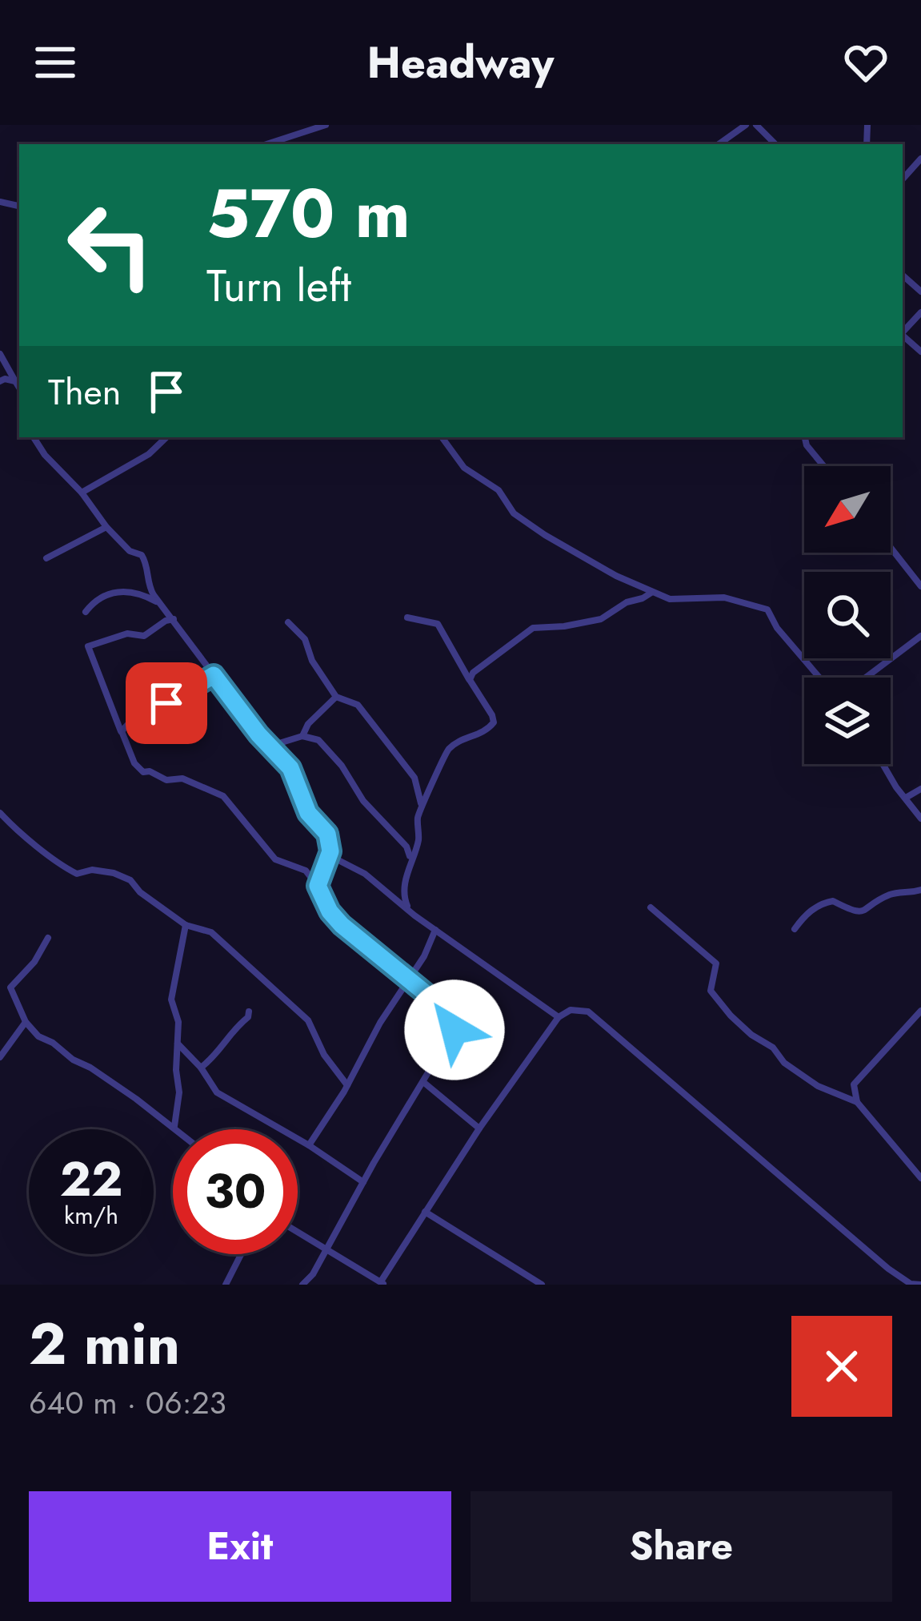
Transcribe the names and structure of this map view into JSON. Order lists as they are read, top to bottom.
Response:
{
  "north": "bottom left",
  "page": {
    "header": "Headway",
    "turn": ["570 m", "Turn left"],
    "then": "Then",
    "speed": "22 km/h",
    "limit": "30",
    "heading": ["2 min", "640 m · 06:23"],
    "buttons": ["Exit", "Share"]
  }
}
